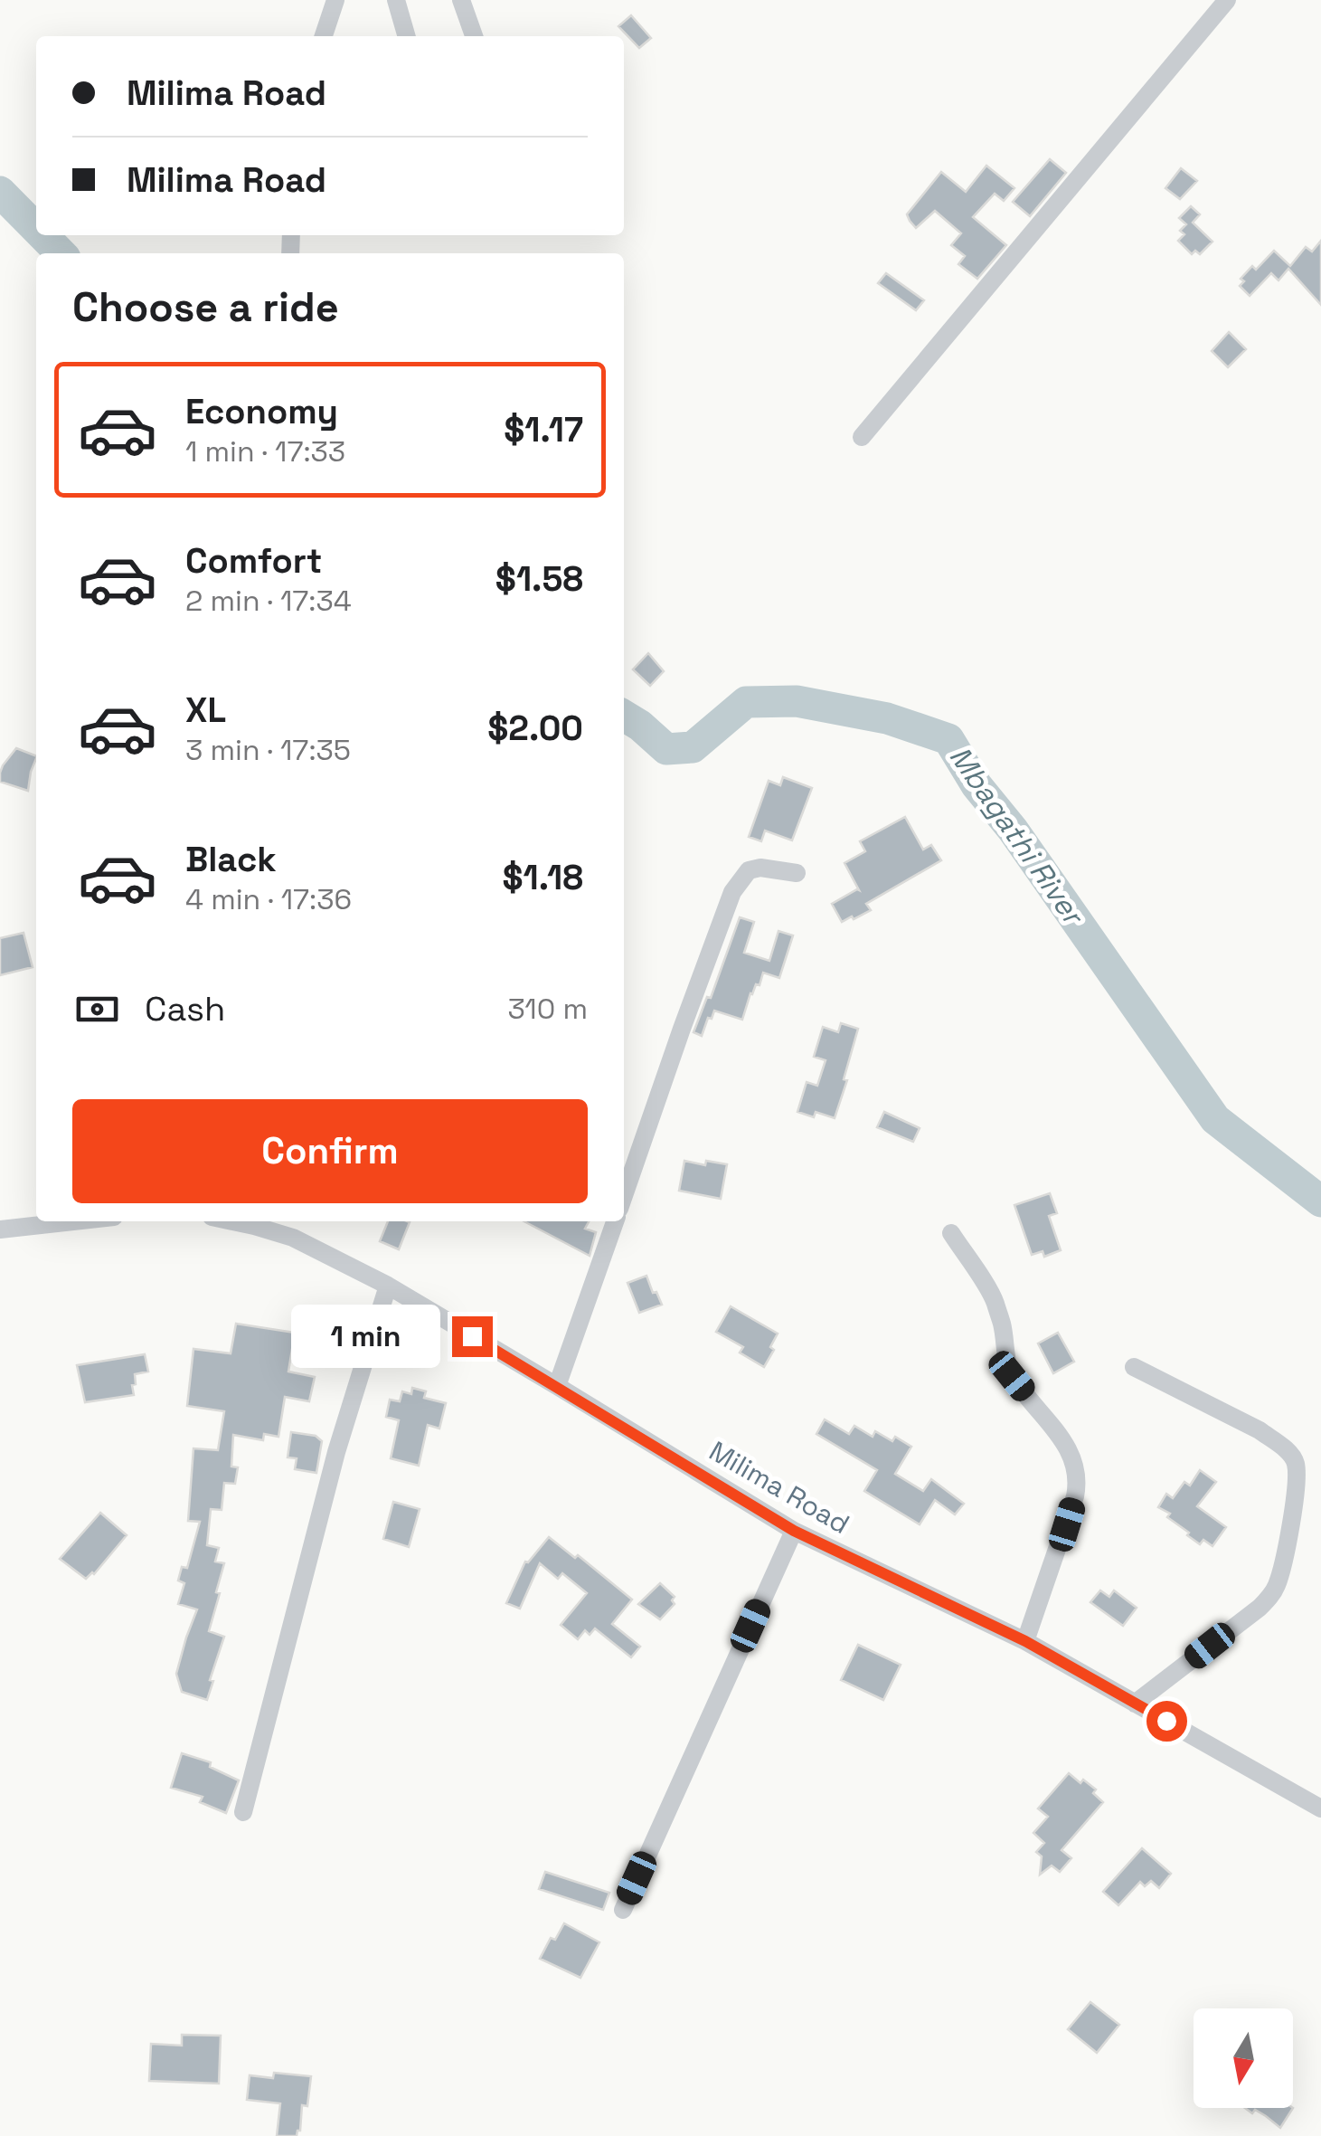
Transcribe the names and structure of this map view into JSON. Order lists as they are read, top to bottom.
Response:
{
  "streets": {
    "street": ["Milima Road"]
  },
  "water": ["Mbagathi River"],
  "north": "bottom",
  "page": {
    "banner": ["Milima Road", "Milima Road"],
    "heading": "Choose a ride",
    "list": [
      {
        "name": "Economy",
        "note": "1 min · 17:33",
        "value": "$1.17"
      },
      {
        "name": "Comfort",
        "note": "2 min · 17:34",
        "value": "$1.58"
      },
      {
        "name": "XL",
        "note": "3 min · 17:35",
        "value": "$2.00"
      },
      {
        "name": "Black",
        "note": "4 min · 17:36",
        "value": "$1.18"
      }
    ],
    "pay": ["Cash", "310 m"],
    "buttons": "Confirm",
    "bubble": "1 min"
  }
}
